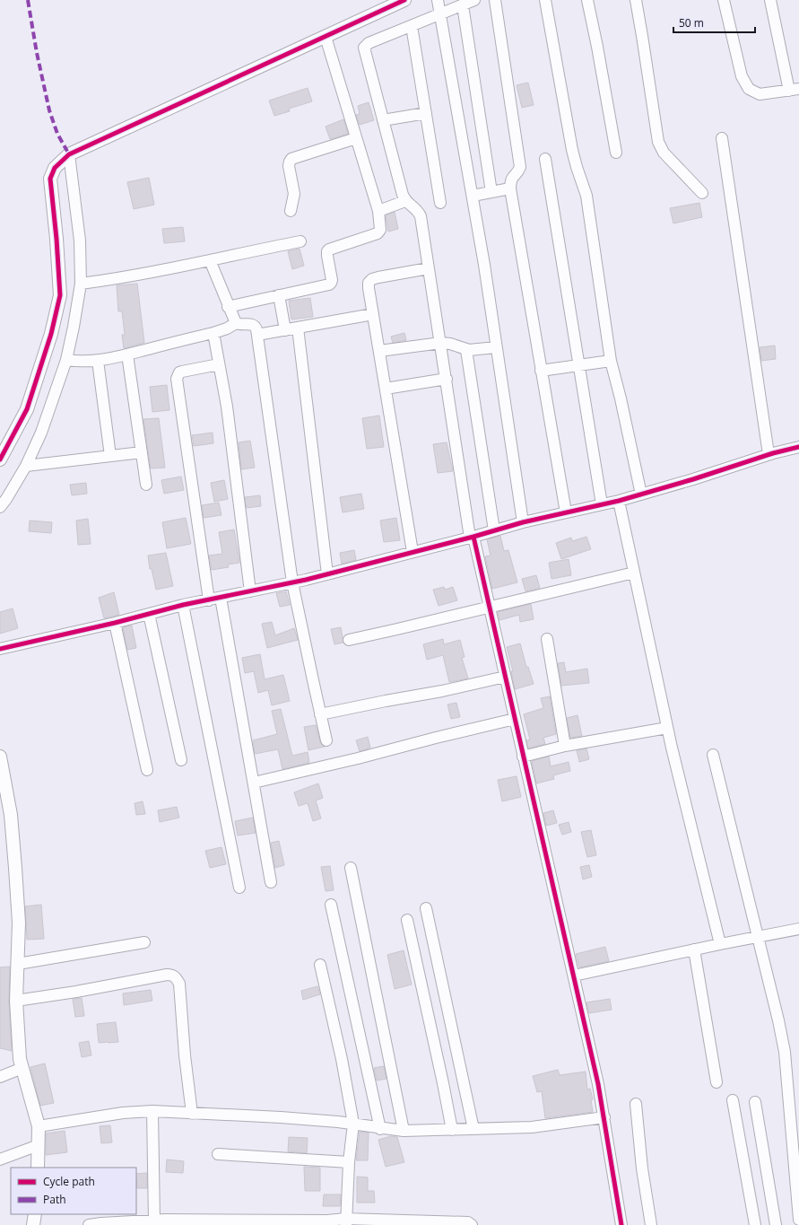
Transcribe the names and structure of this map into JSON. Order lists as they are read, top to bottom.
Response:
{
  "legend": ["Cycle path", "Path"],
  "scale_bar": "50 m"
}
